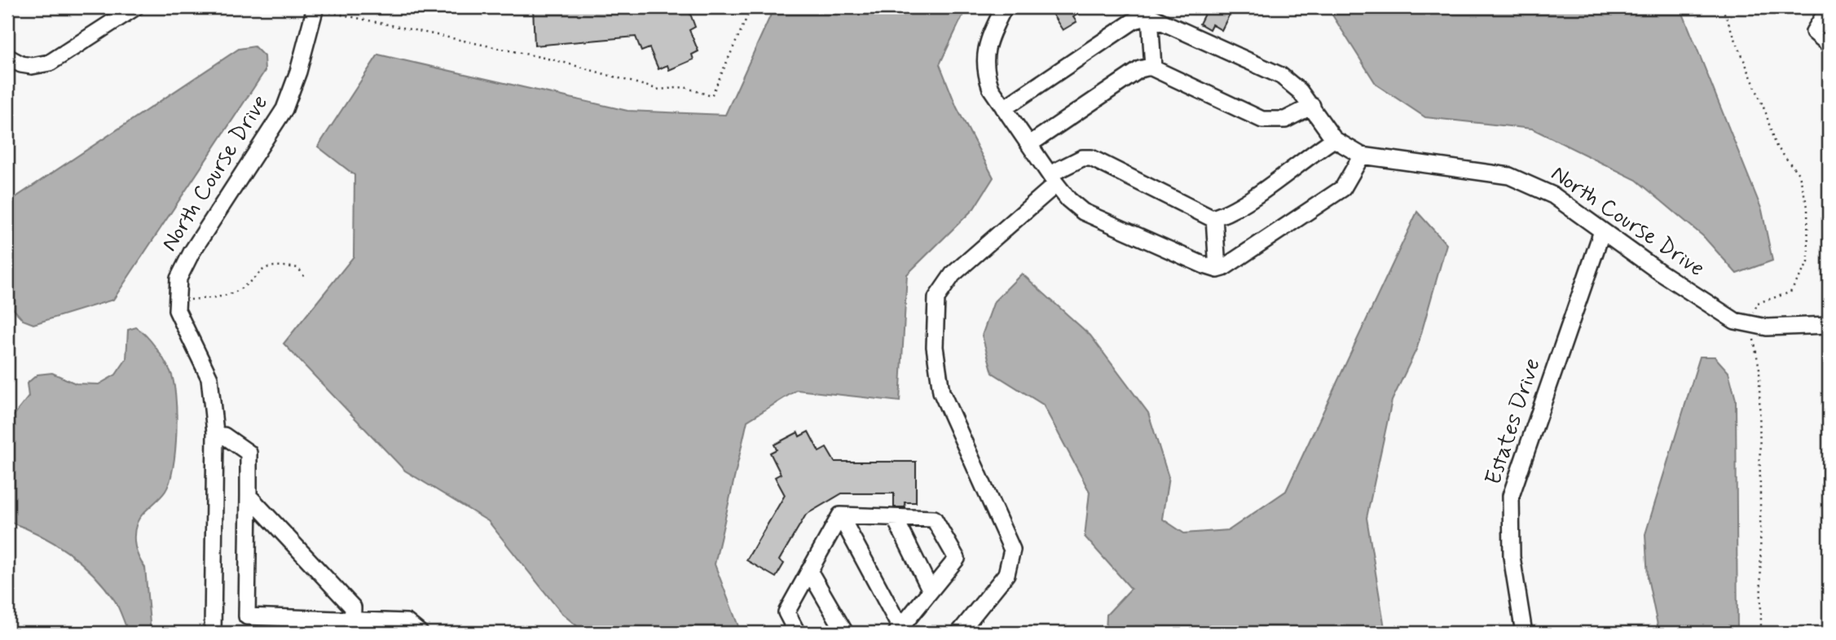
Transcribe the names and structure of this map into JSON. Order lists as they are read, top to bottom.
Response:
{
  "streets": {
    "street": ["North Course Drive", "Estates Drive"]
  },
  "crossings": [
    ["North Course Drive", "Estates Drive"]
  ]
}
